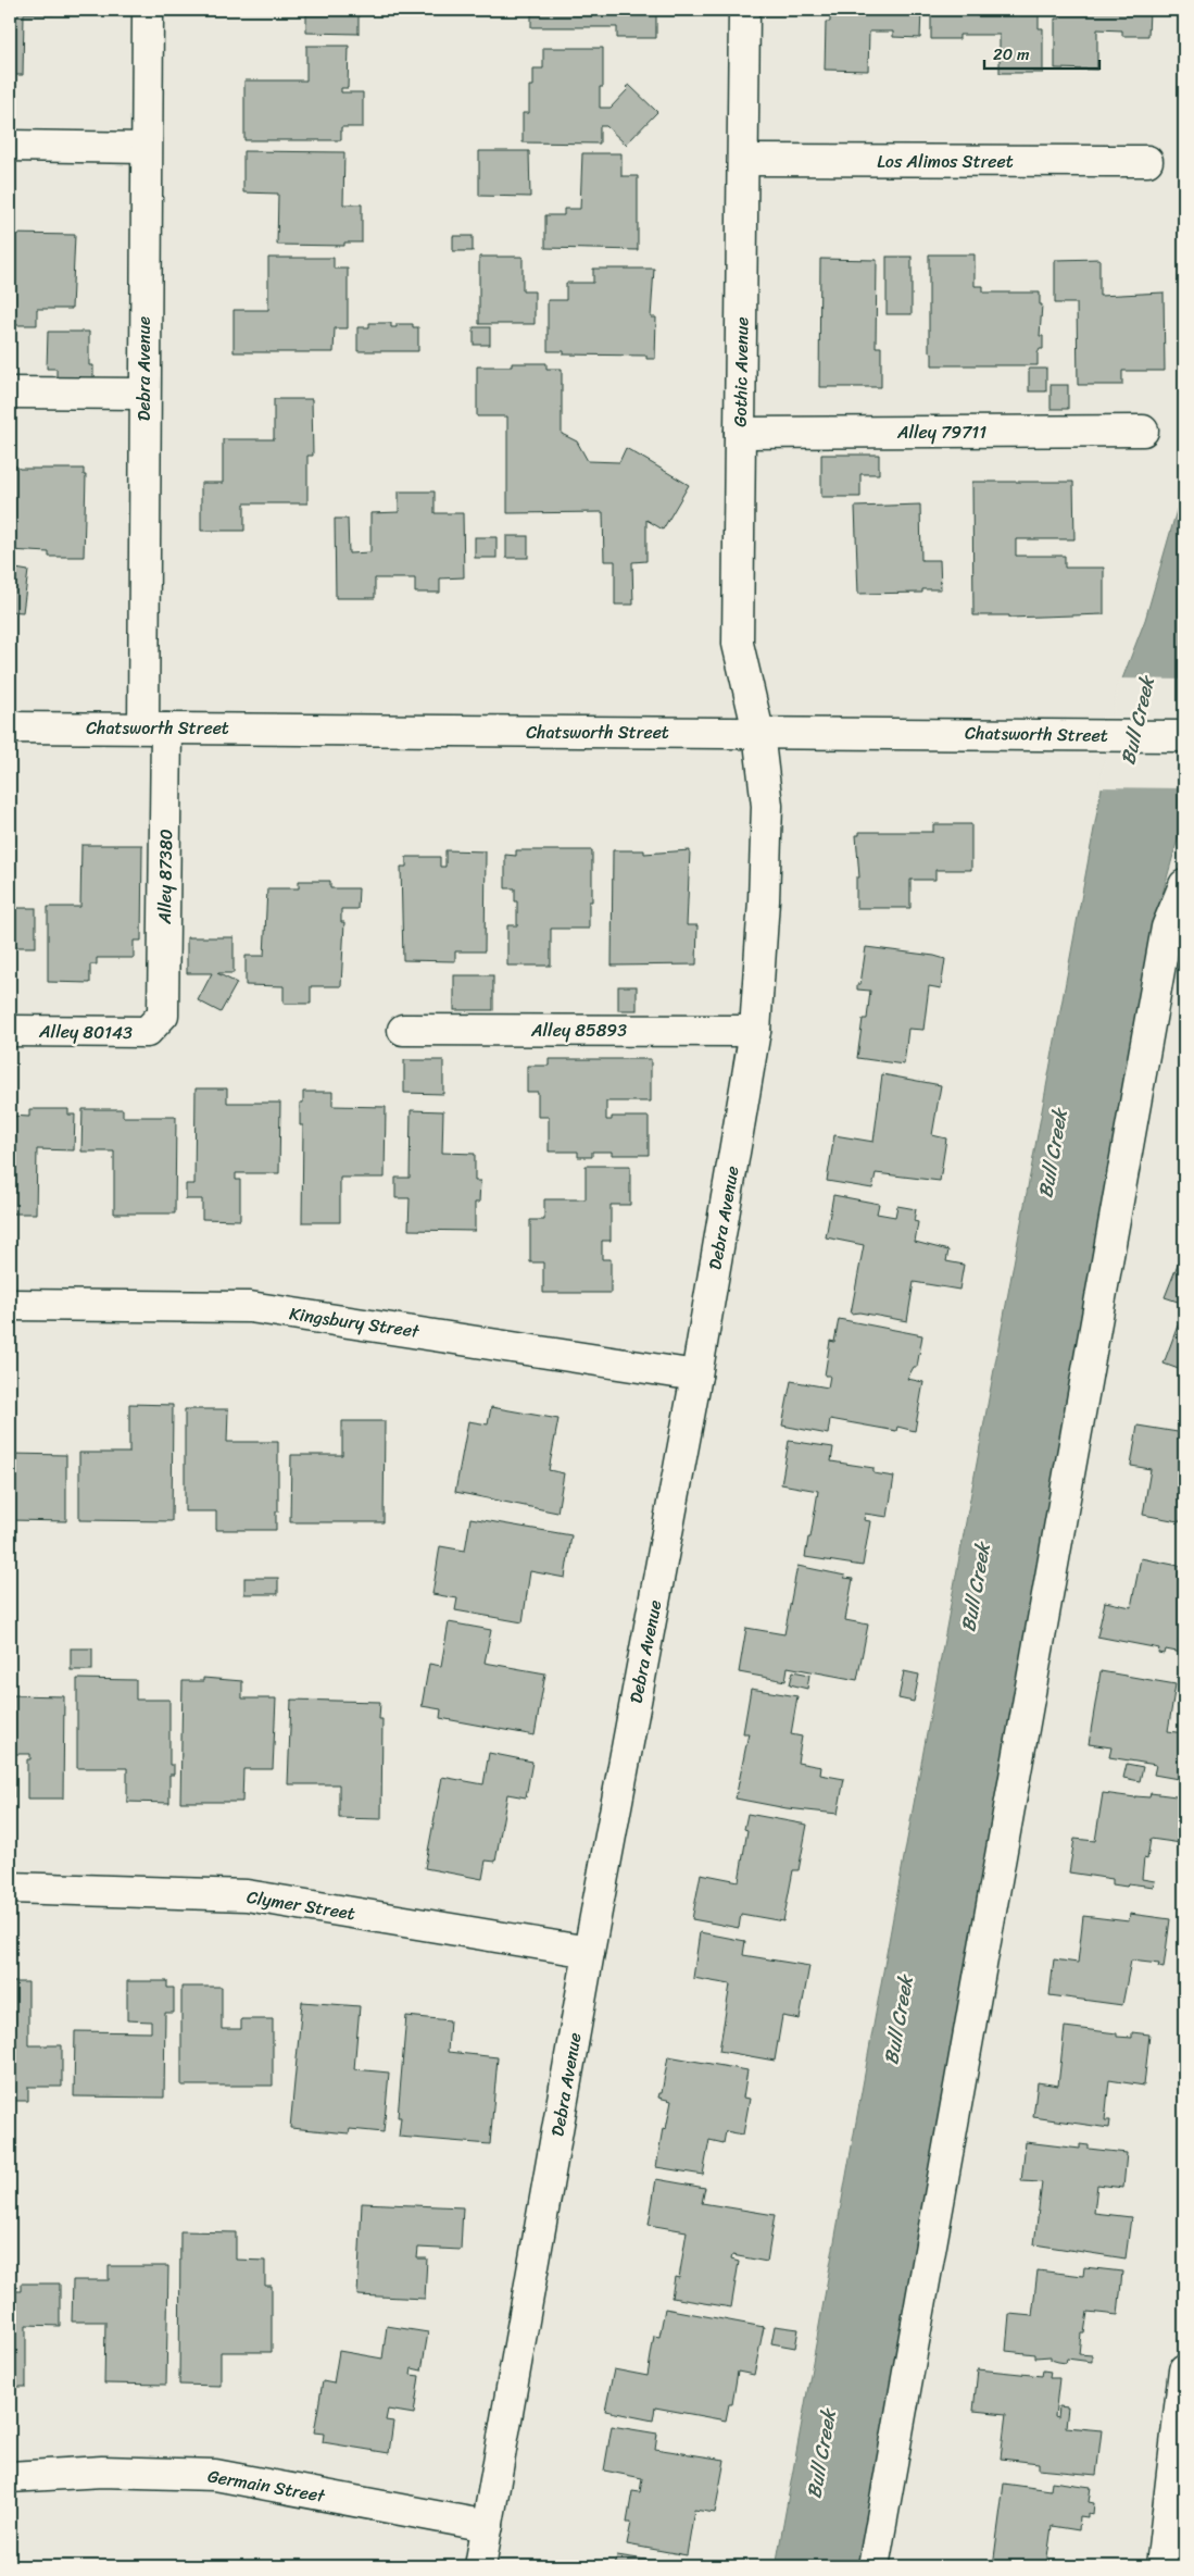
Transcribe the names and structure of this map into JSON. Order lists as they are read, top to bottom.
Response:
{
  "streets": {
    "street": [
      "Los Alimos Street",
      "Debra Avenue",
      "Gothic Avenue",
      "Alley 79711",
      "Chatsworth Street",
      "Alley 87380",
      "Alley 85893",
      "Alley 80143",
      "Kingsbury Street",
      "Clymer Street",
      "Germain Street"
    ]
  },
  "crossings": [
    ["Los Alimos Street", "Gothic Avenue"],
    ["Debra Avenue", "Gothic Avenue"],
    ["Debra Avenue", "Chatsworth Street"],
    ["Debra Avenue", "Alley 87380"],
    ["Debra Avenue", "Alley 85893"],
    ["Debra Avenue", "Kingsbury Street"],
    ["Debra Avenue", "Clymer Street"],
    ["Debra Avenue", "Germain Street"],
    ["Gothic Avenue", "Alley 79711"],
    ["Gothic Avenue", "Chatsworth Street"],
    ["Chatsworth Street", "Alley 87380"],
    ["Alley 87380", "Alley 80143"]
  ],
  "water": ["Bull Creek"],
  "scale_bar": "20 m"
}
